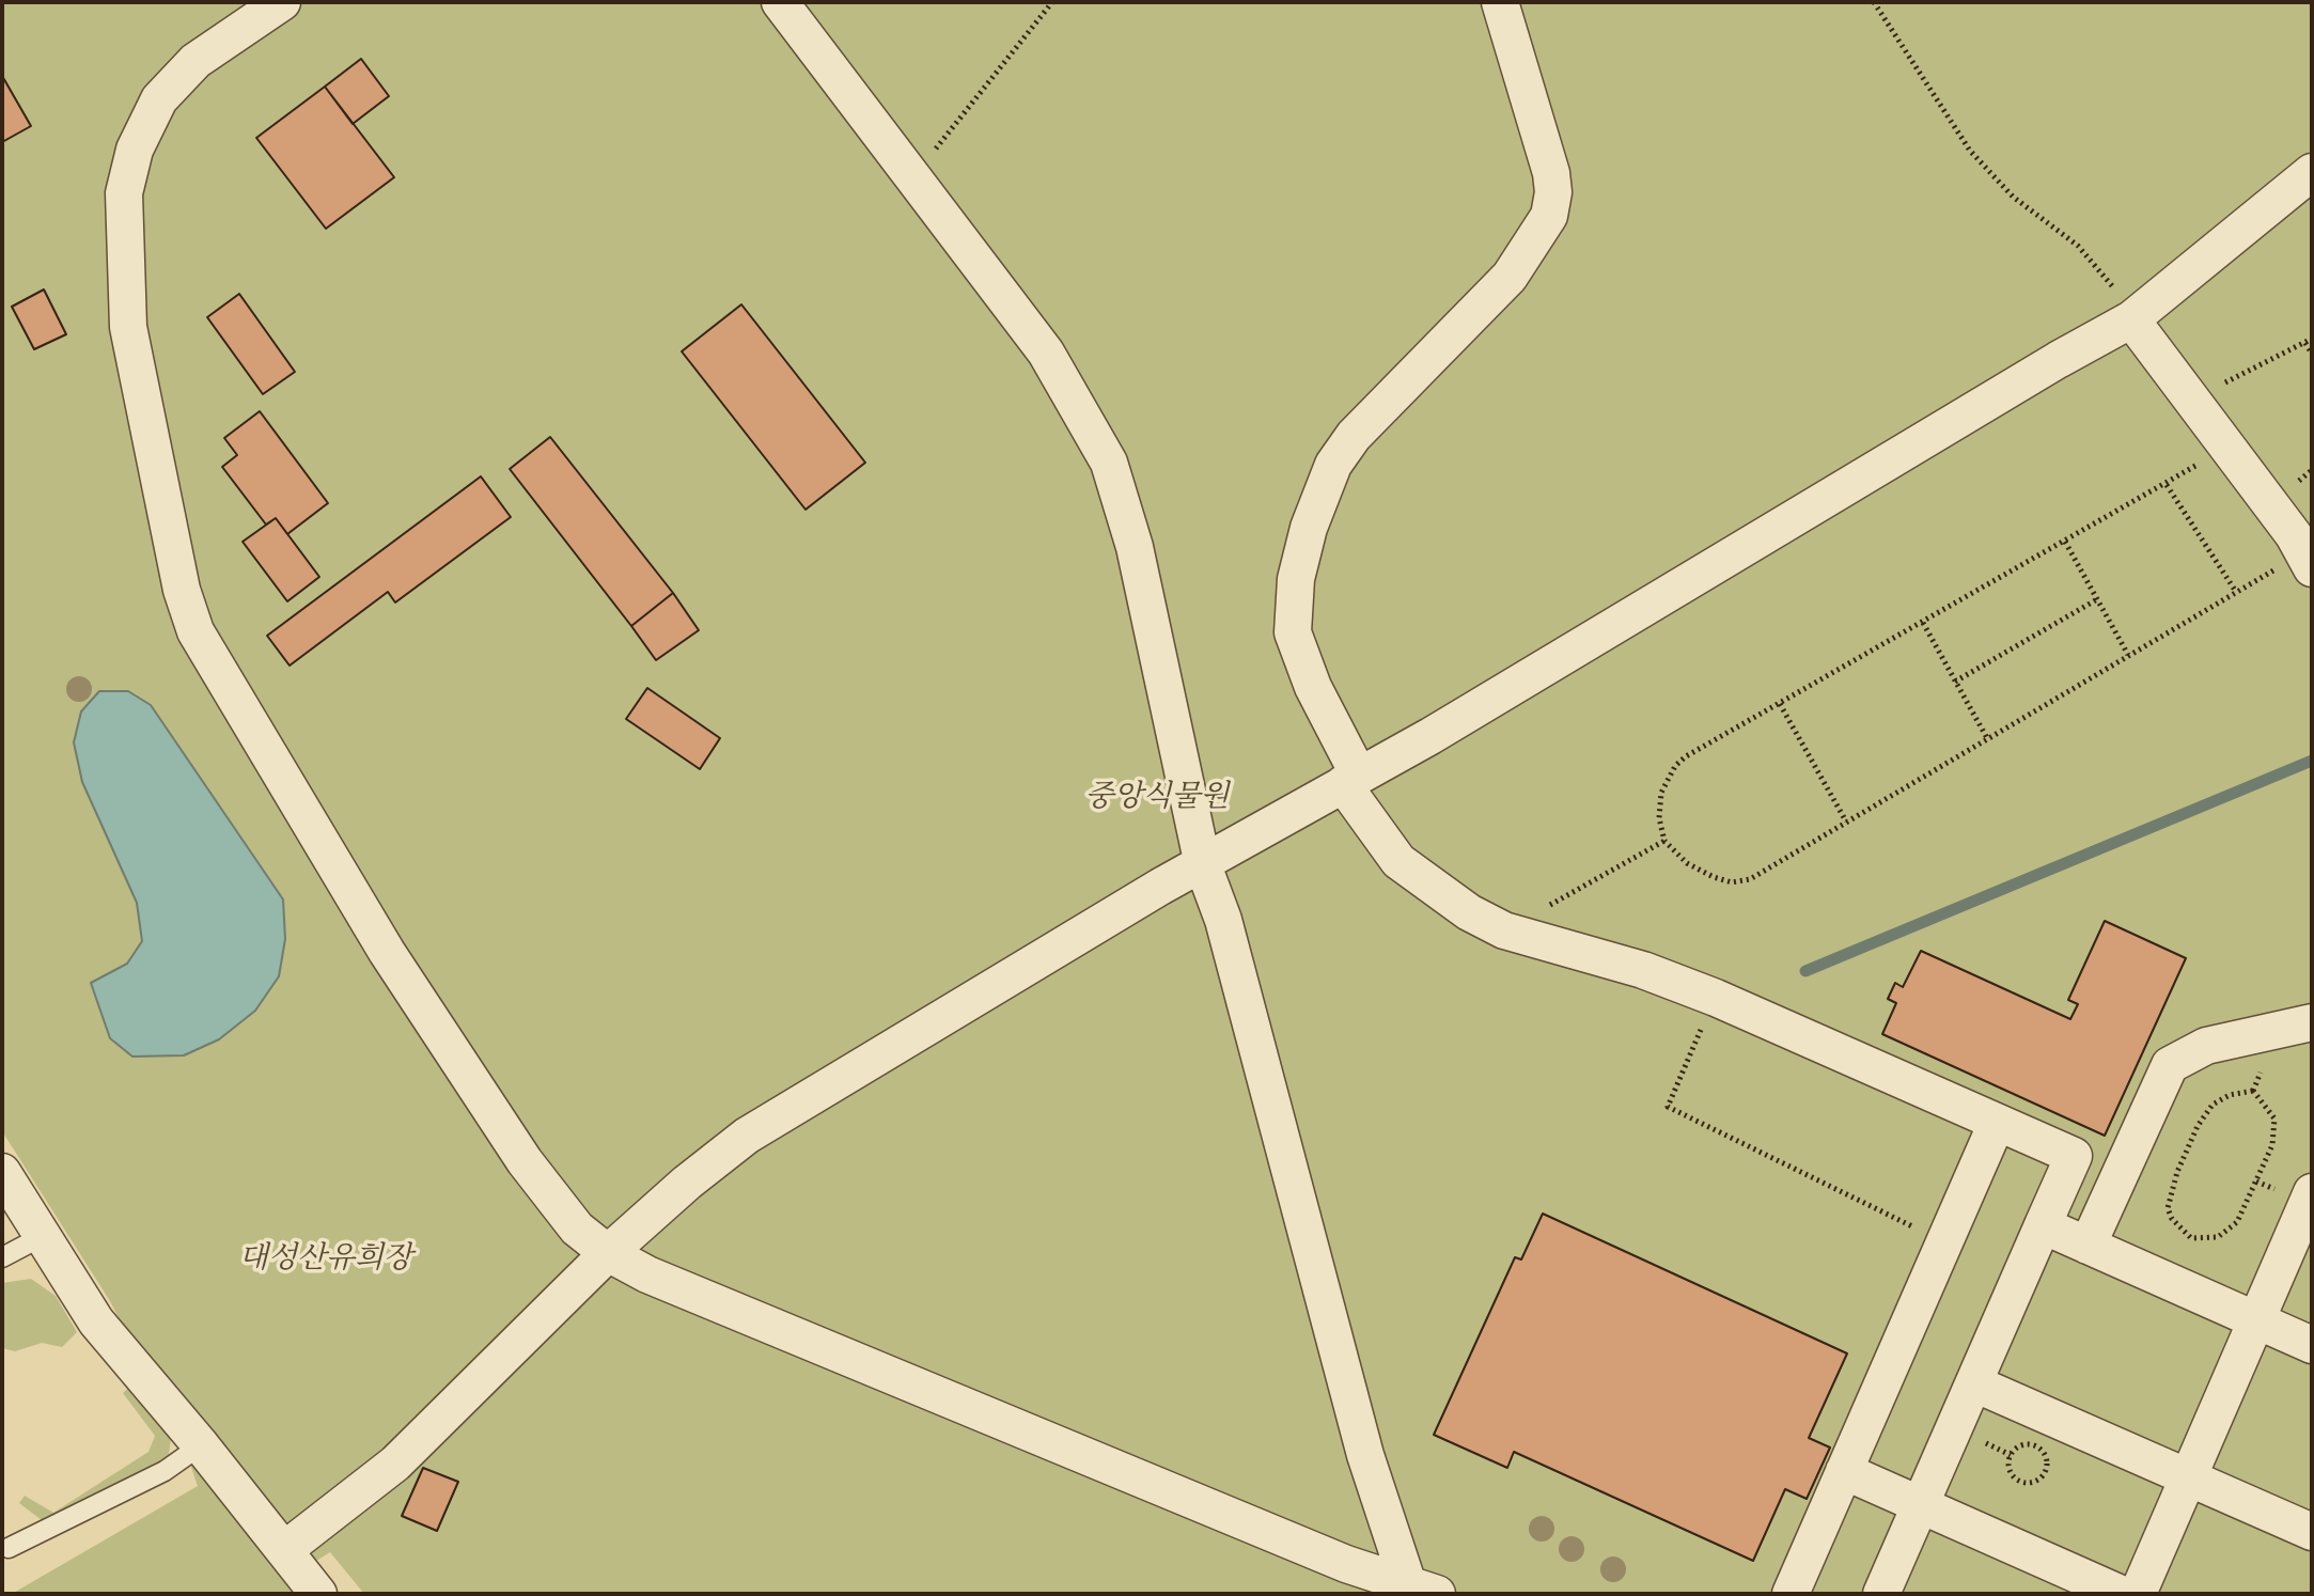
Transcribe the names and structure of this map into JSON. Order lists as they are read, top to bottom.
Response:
{
  "parks": ["중앙식물원", "대성산유희장"]
}
